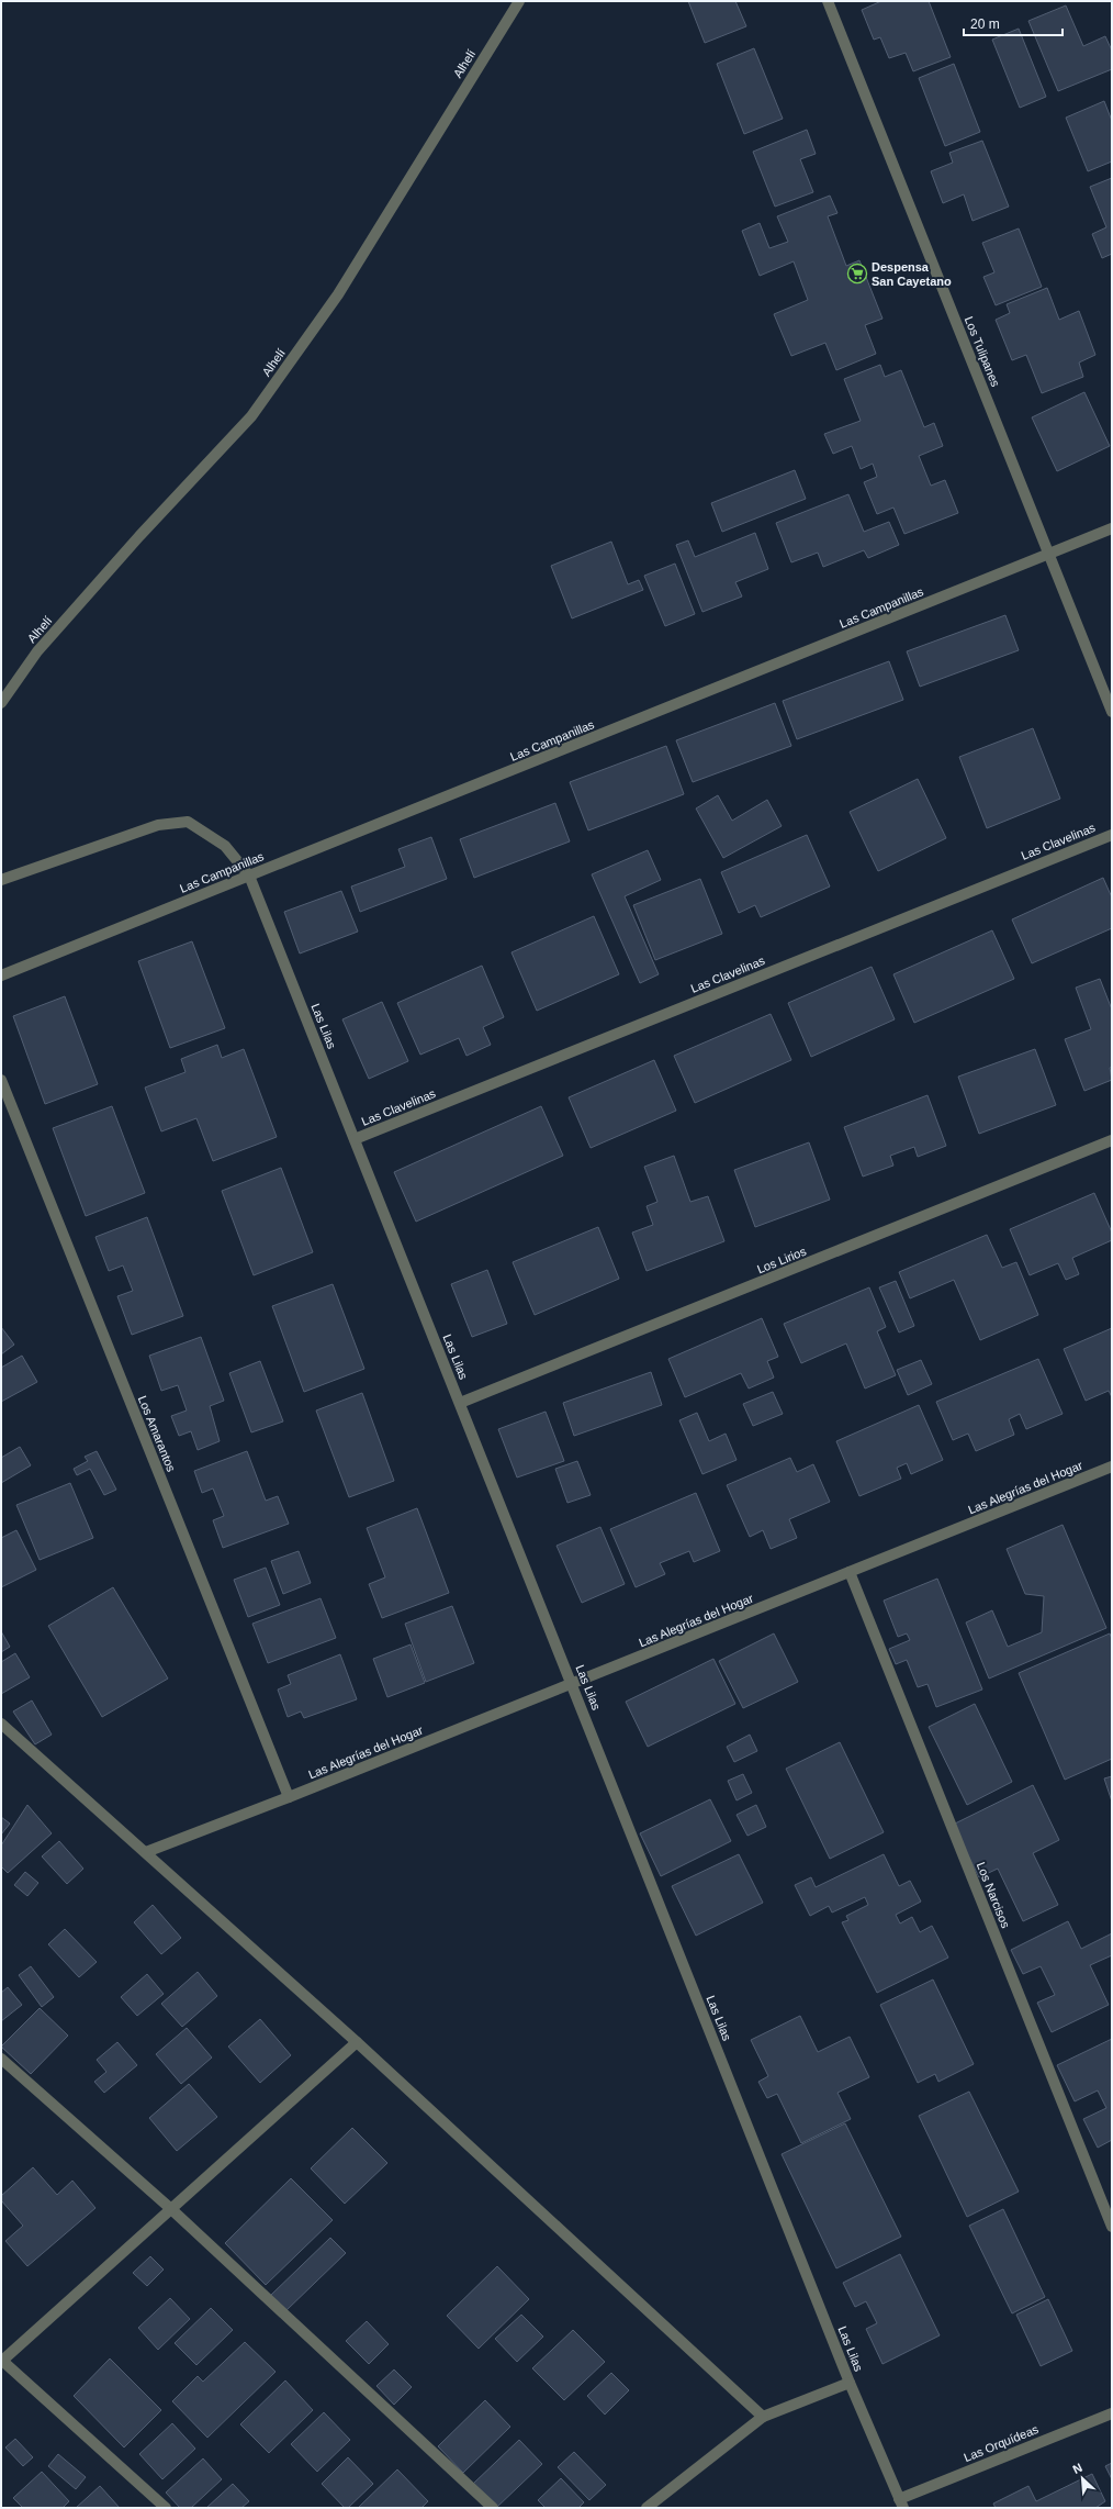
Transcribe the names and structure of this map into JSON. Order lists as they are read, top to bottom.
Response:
{
  "streets": {
    "street": [
      "Alhelí",
      "Los Tulipanes",
      "Las Campanillas",
      "Las Clavelinas",
      "Las Lilas",
      "Los Lirios",
      "Los Amarantos",
      "Las Alegrías del Hogar",
      "Los Narcisos",
      "Las Orquídeas"
    ]
  },
  "crossings": [
    ["Los Tulipanes", "Las Campanillas"],
    ["Las Campanillas", "Las Lilas"],
    ["Las Clavelinas", "Las Lilas"],
    ["Las Lilas", "Los Lirios"],
    ["Las Lilas", "Las Alegrías del Hogar"],
    ["Las Lilas", "Las Orquídeas"],
    ["Los Amarantos", "Las Alegrías del Hogar"],
    ["Las Alegrías del Hogar", "Los Narcisos"]
  ],
  "places": {
    "supermarket": ["Despensa San Cayetano"]
  },
  "scale_bar": "20 m",
  "north": "top left"
}
